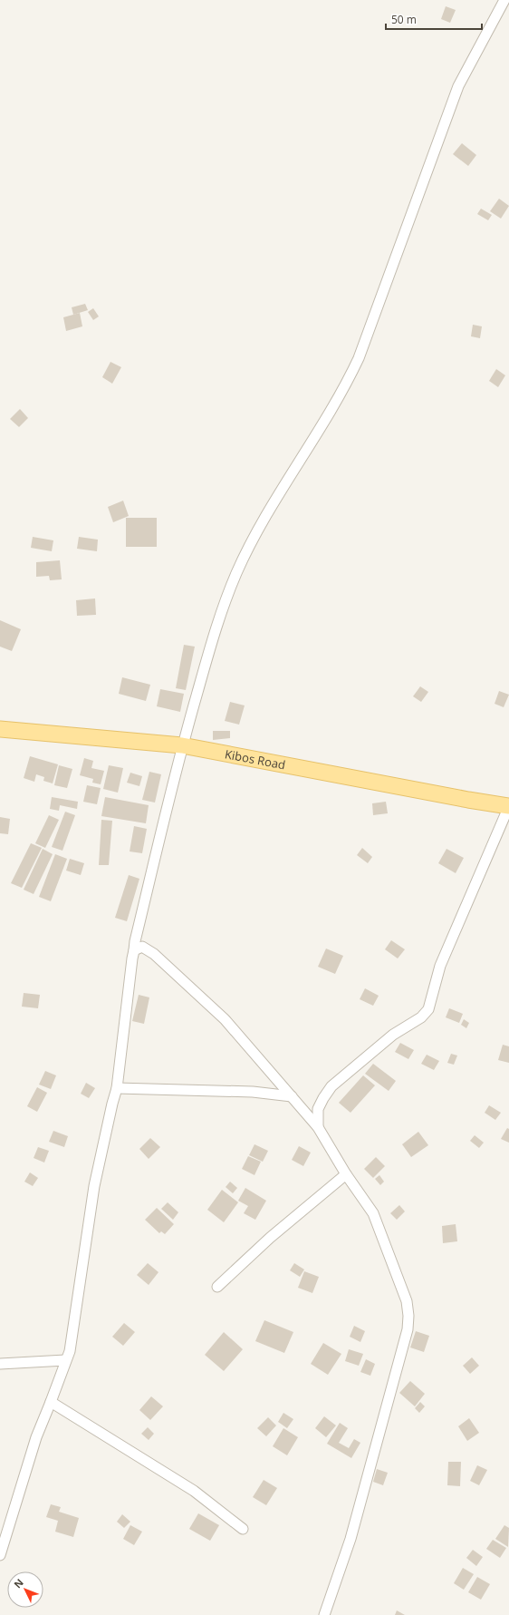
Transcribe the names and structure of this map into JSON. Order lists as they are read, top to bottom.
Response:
{
  "streets": {
    "main road": ["Kibos Road"]
  },
  "scale_bar": "50 m",
  "north": "top left"
}
